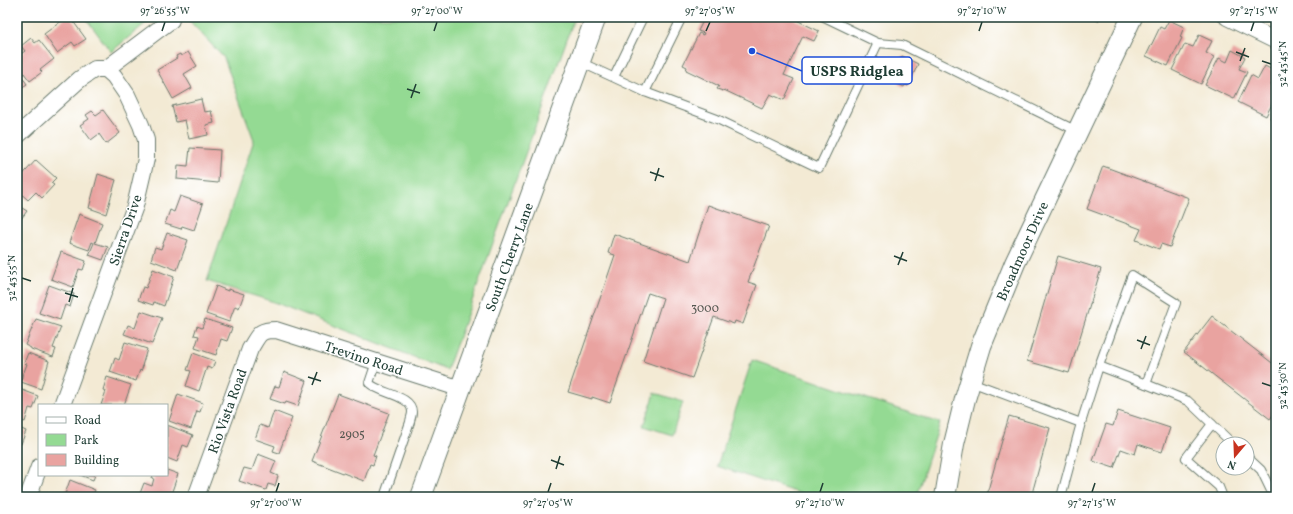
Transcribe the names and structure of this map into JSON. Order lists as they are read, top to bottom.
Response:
{
  "streets": {
    "street": [
      "Sierra Drive",
      "Broadmoor Drive",
      "South Cherry Lane",
      "Trevino Road",
      "Rio Vista Road"
    ]
  },
  "crossings": [
    ["South Cherry Lane", "Trevino Road"],
    ["Trevino Road", "Rio Vista Road"]
  ],
  "places": ["USPS Ridglea"],
  "house_numbers": ["3000", "2905"],
  "legend": ["Road", "Park", "Building"],
  "north": "bottom",
  "coordinates": [
    "97°26'55\"W",
    "97°27'00\"W",
    "97°27'05\"W",
    "97°27'10\"W",
    "97°27'15\"W",
    "32°43'45\"N",
    "32°43'55\"N",
    "32°43'50\"N"
  ]
}
